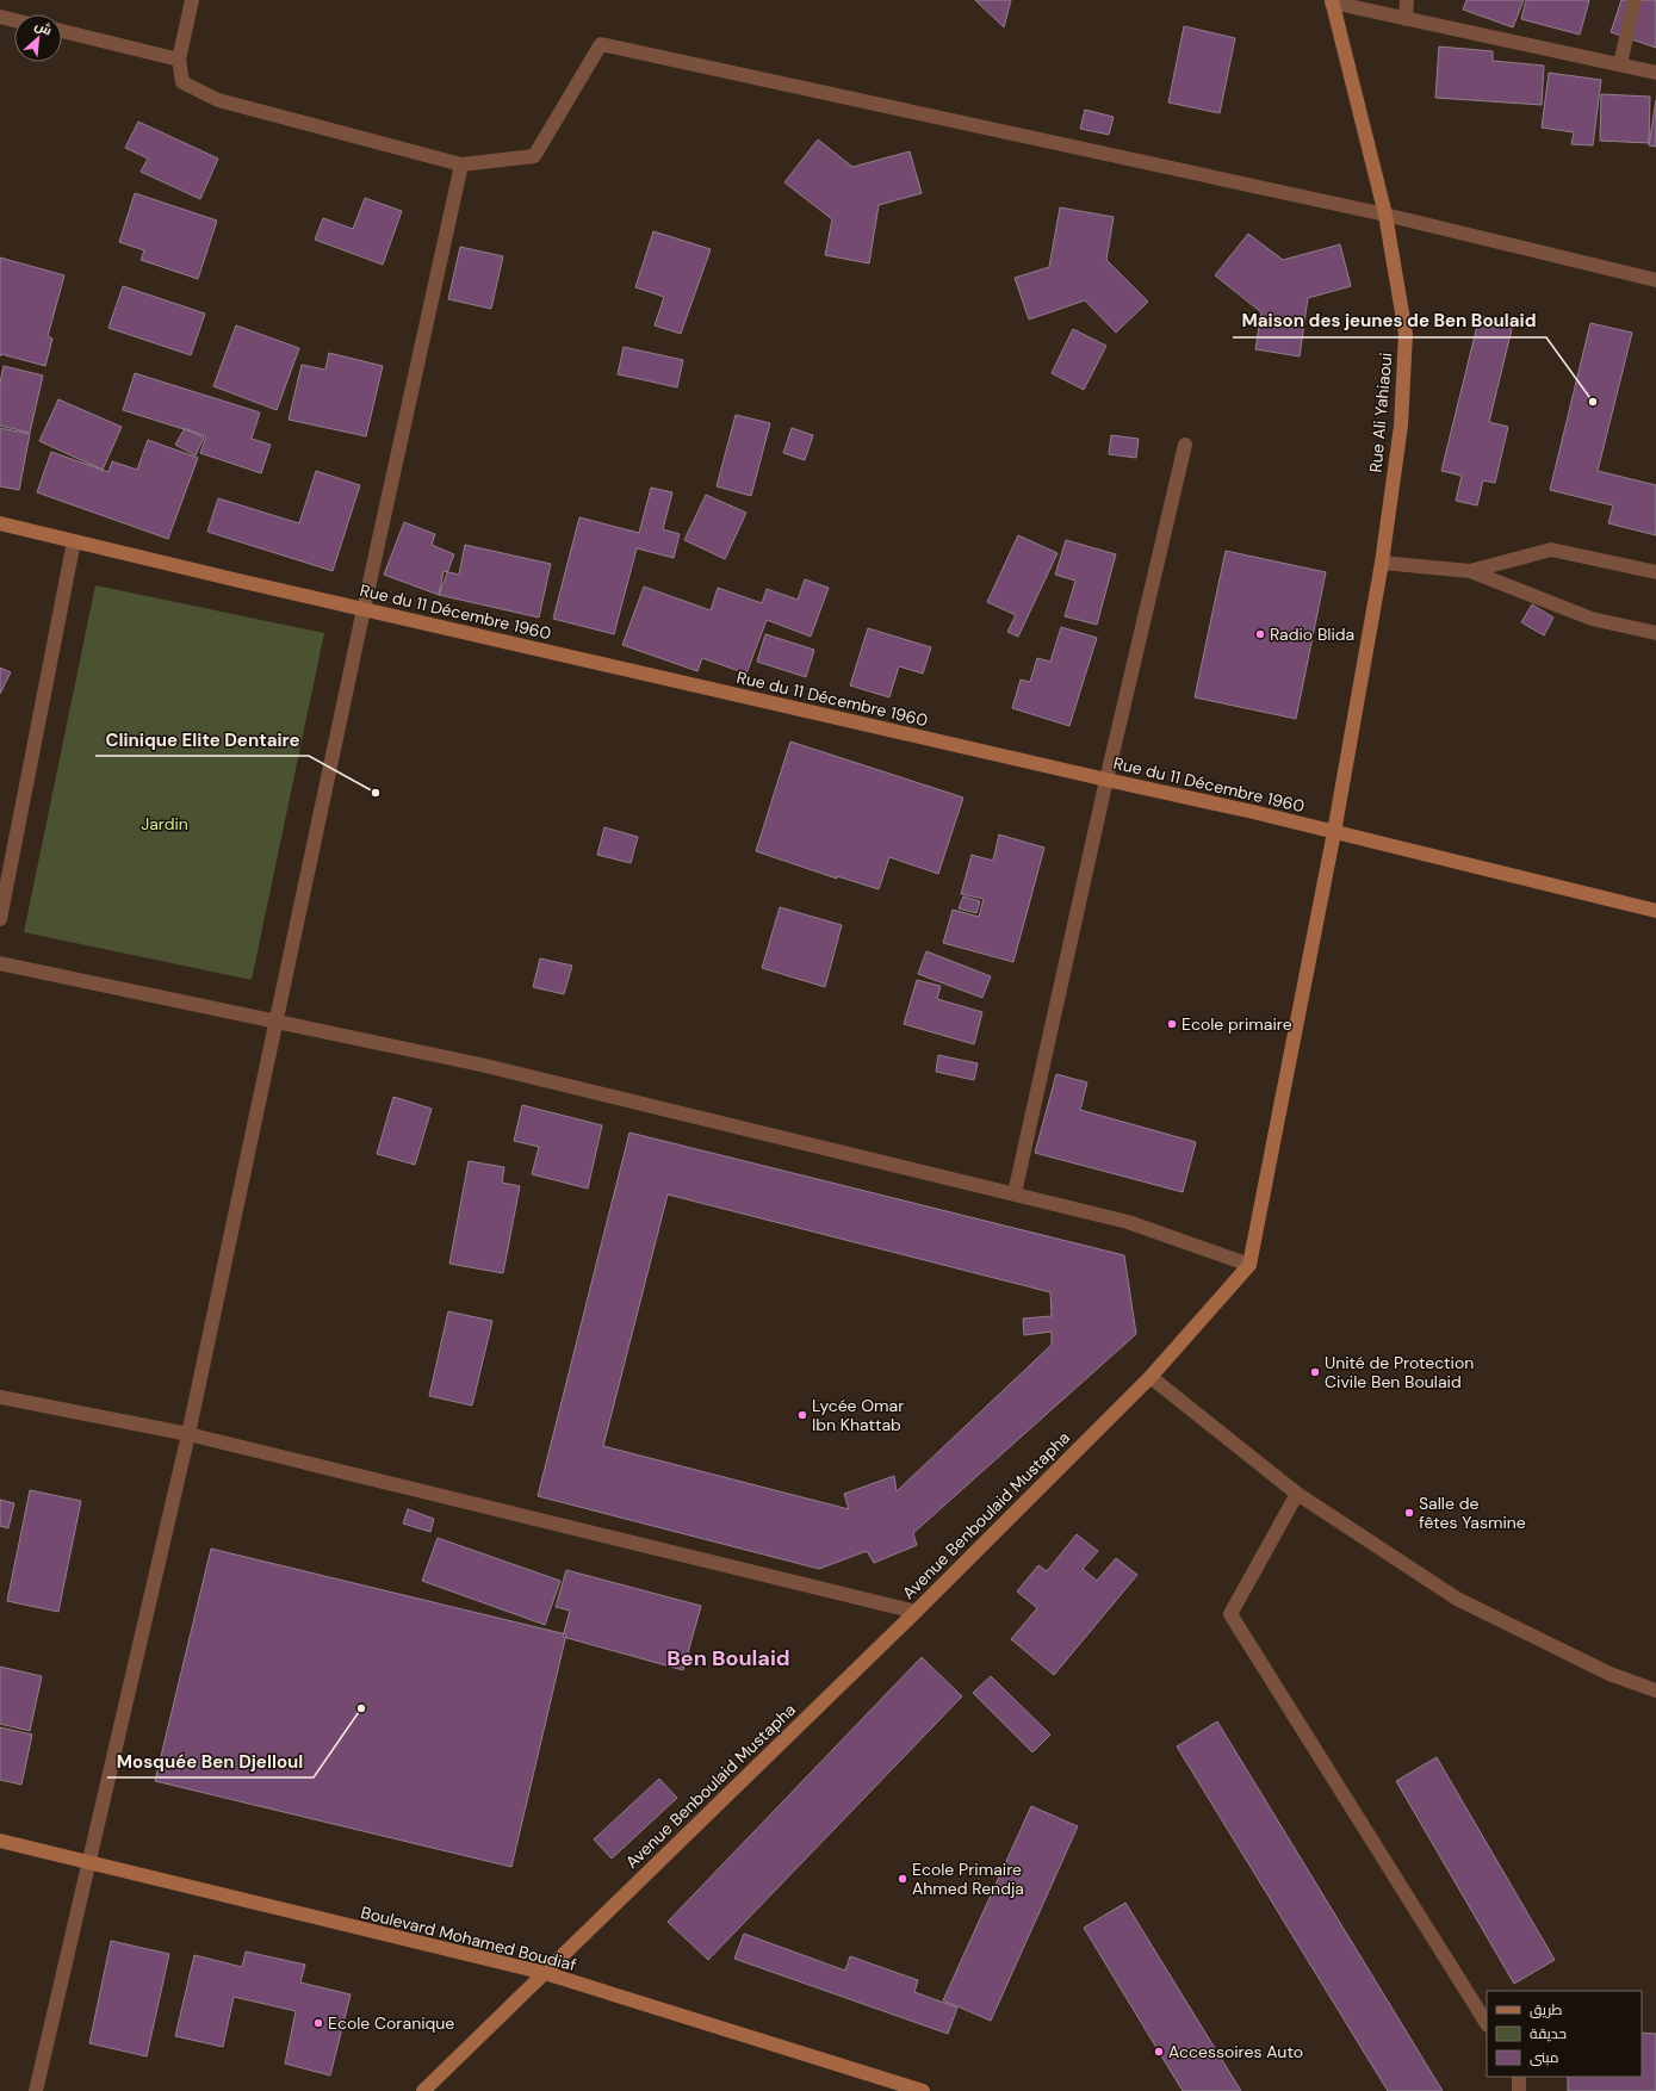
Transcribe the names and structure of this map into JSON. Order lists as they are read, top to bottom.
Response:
{
  "streets": {
    "main road": [
      "Rue Ali Yahiaoui",
      "Rue du 11 Décembre 1960",
      "Avenue Benboulaid Mustapha",
      "Boulevard Mohamed Boudiaf"
    ]
  },
  "crossings": [
    ["Rue Ali Yahiaoui", "Rue du 11 Décembre 1960"],
    ["Avenue Benboulaid Mustapha", "Boulevard Mohamed Boudiaf"]
  ],
  "districts": ["Ben Boulaid"],
  "parks": ["Jardin"],
  "places": [
    "Maison des jeunes de Ben Boulaid",
    "Radio Blida",
    "Clinique Elite Dentaire",
    "Ecole primaire",
    "Unité de Protection Civile Ben Boulaid",
    "Lycée Omar Ibn Khattab",
    "Salle de fêtes Yasmine",
    "Mosquée Ben Djelloul",
    "Ecole Primaire Ahmed Rendja",
    "Ecole Coranique",
    "Accessoires Auto"
  ],
  "legend": ["طريق", "حديقة", "مبنى"],
  "north": "top right"
}
